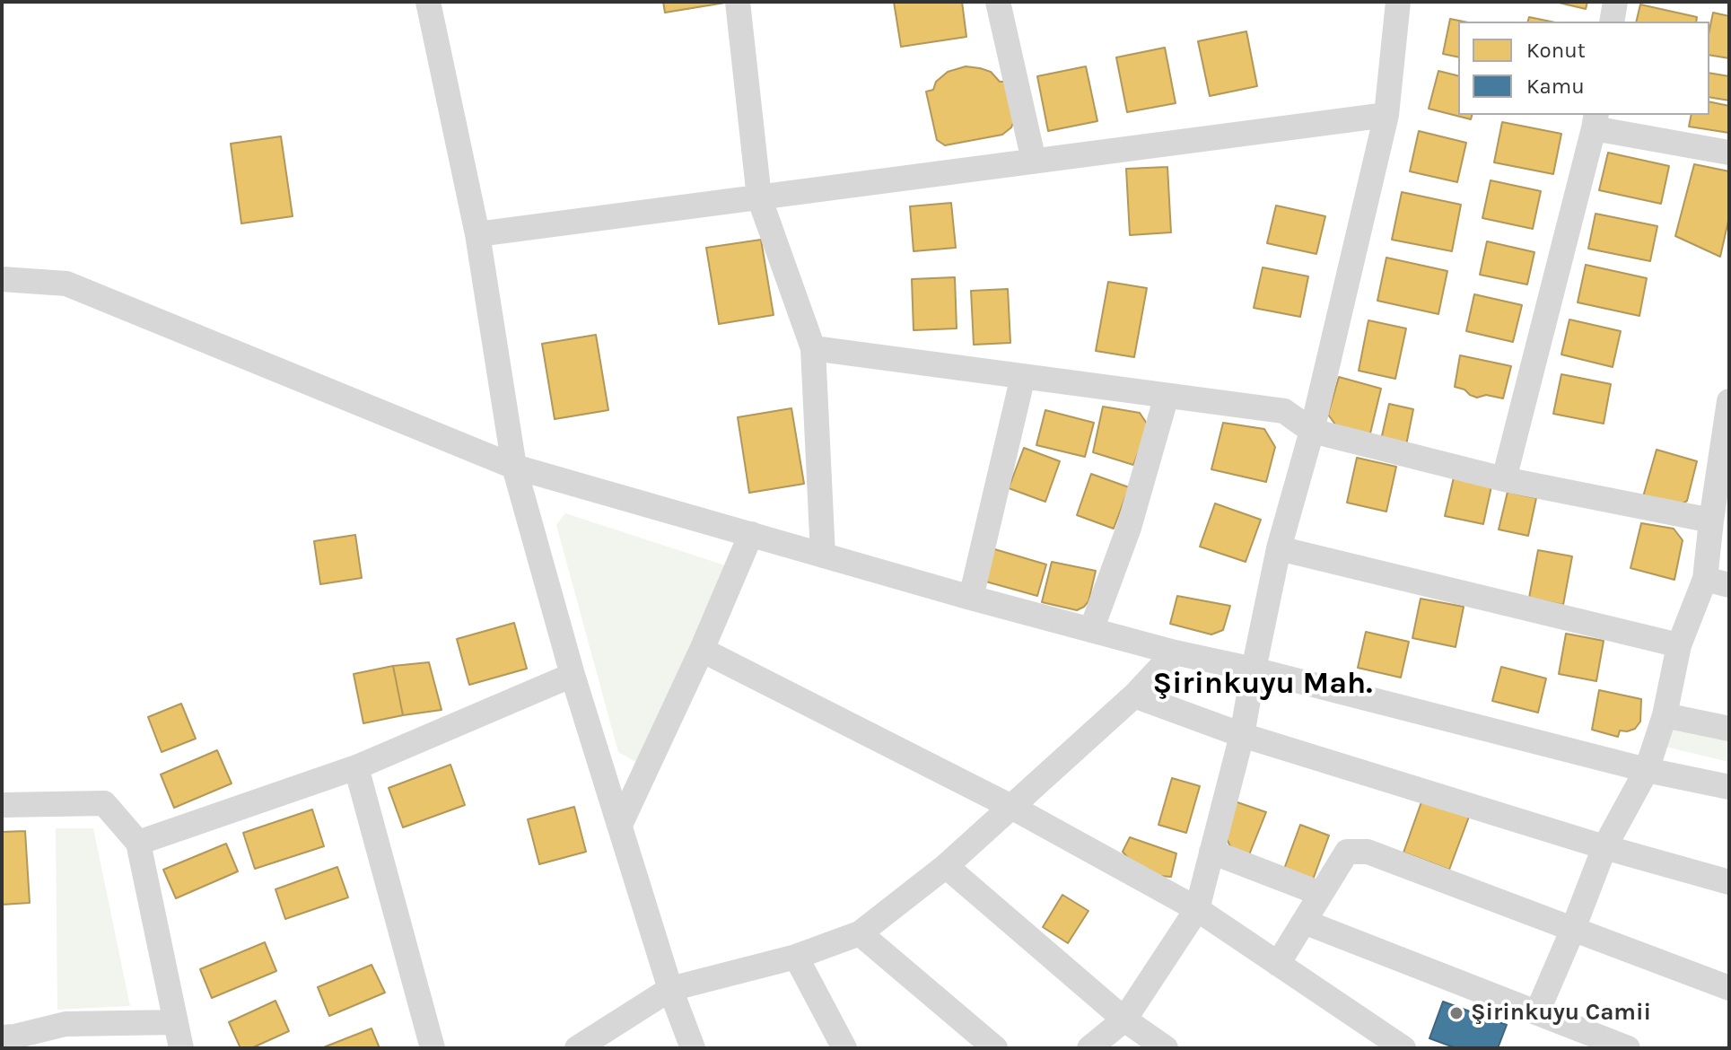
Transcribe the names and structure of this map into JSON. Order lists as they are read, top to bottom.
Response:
{
  "districts": ["Şirinkuyu Mah."],
  "places": ["Şirinkuyu Camii"],
  "legend": ["Konut", "Kamu"]
}
